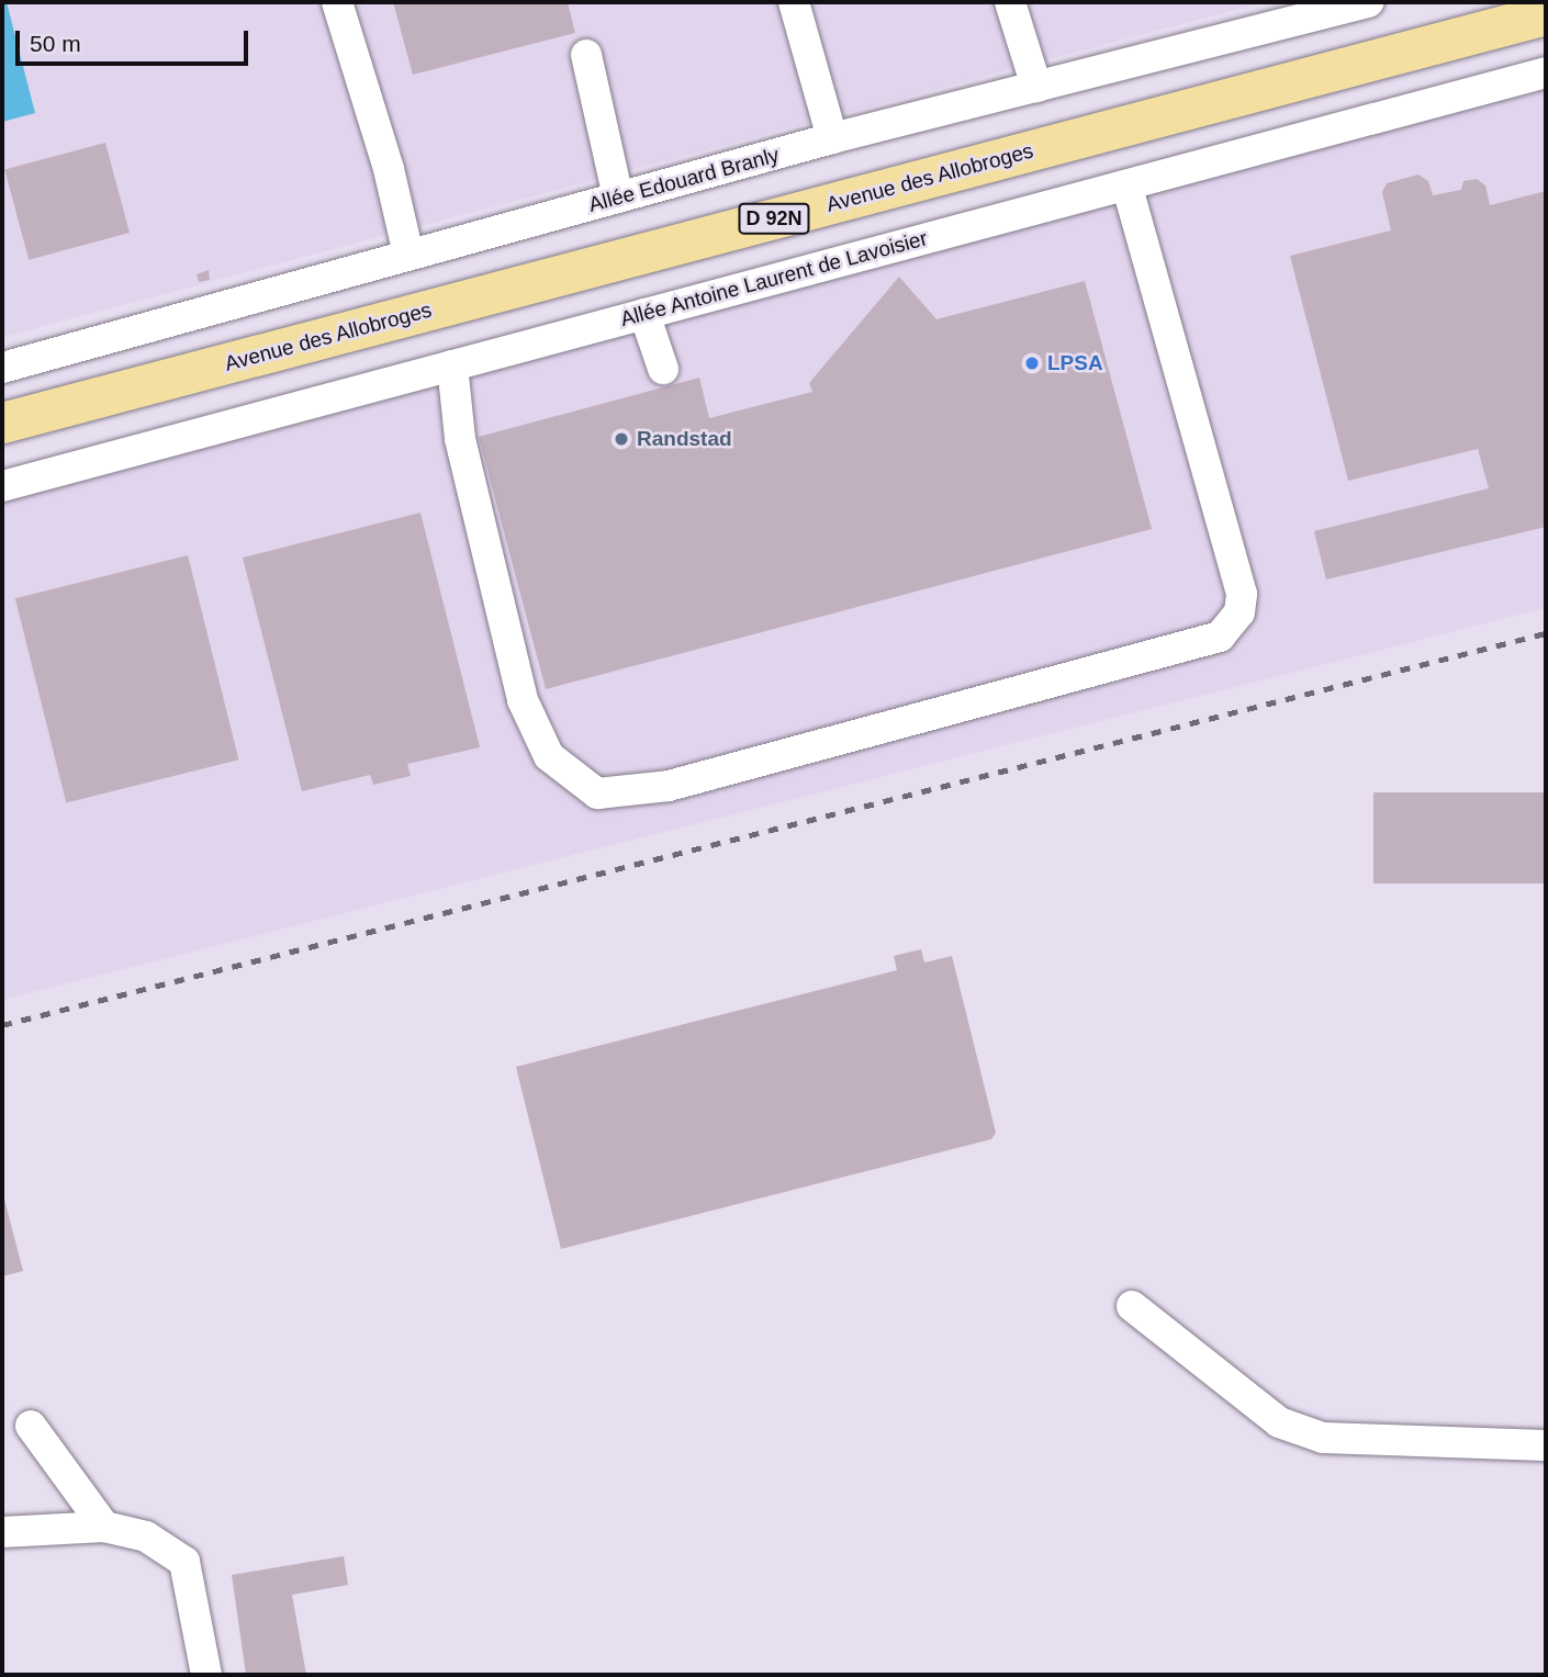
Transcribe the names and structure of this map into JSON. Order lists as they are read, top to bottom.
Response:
{
  "streets": {
    "main road": ["Avenue des Allobroges", "D 92N"],
    "street": ["Allée Edouard Branly", "Allée Antoine Laurent de Lavoisier"]
  },
  "places": ["LPSA", "Randstad"],
  "scale_bar": "50 m"
}
